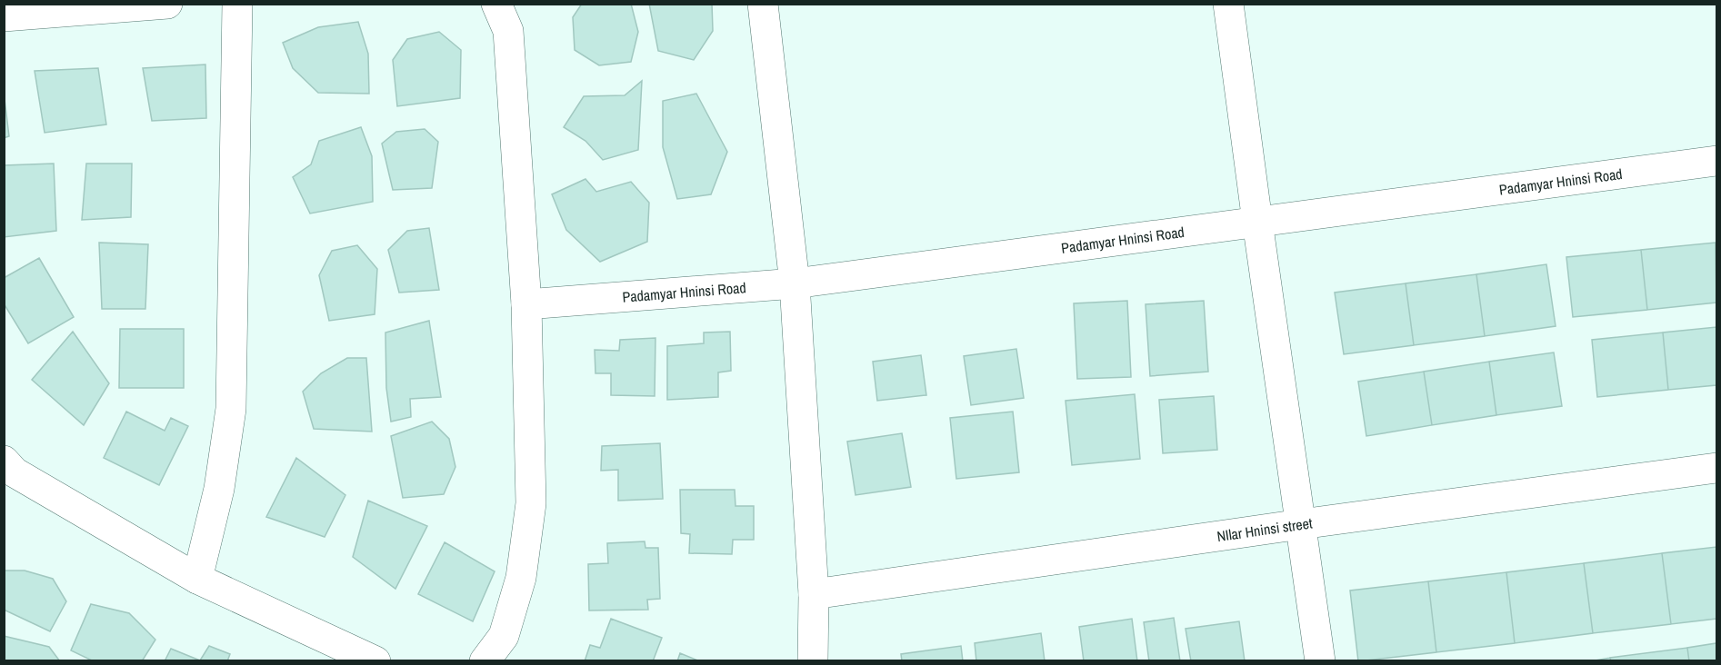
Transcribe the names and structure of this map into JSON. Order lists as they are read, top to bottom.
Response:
{
  "streets": {
    "street": ["Padamyar Hninsi Road", "NIlar Hninsi street"]
  }
}
